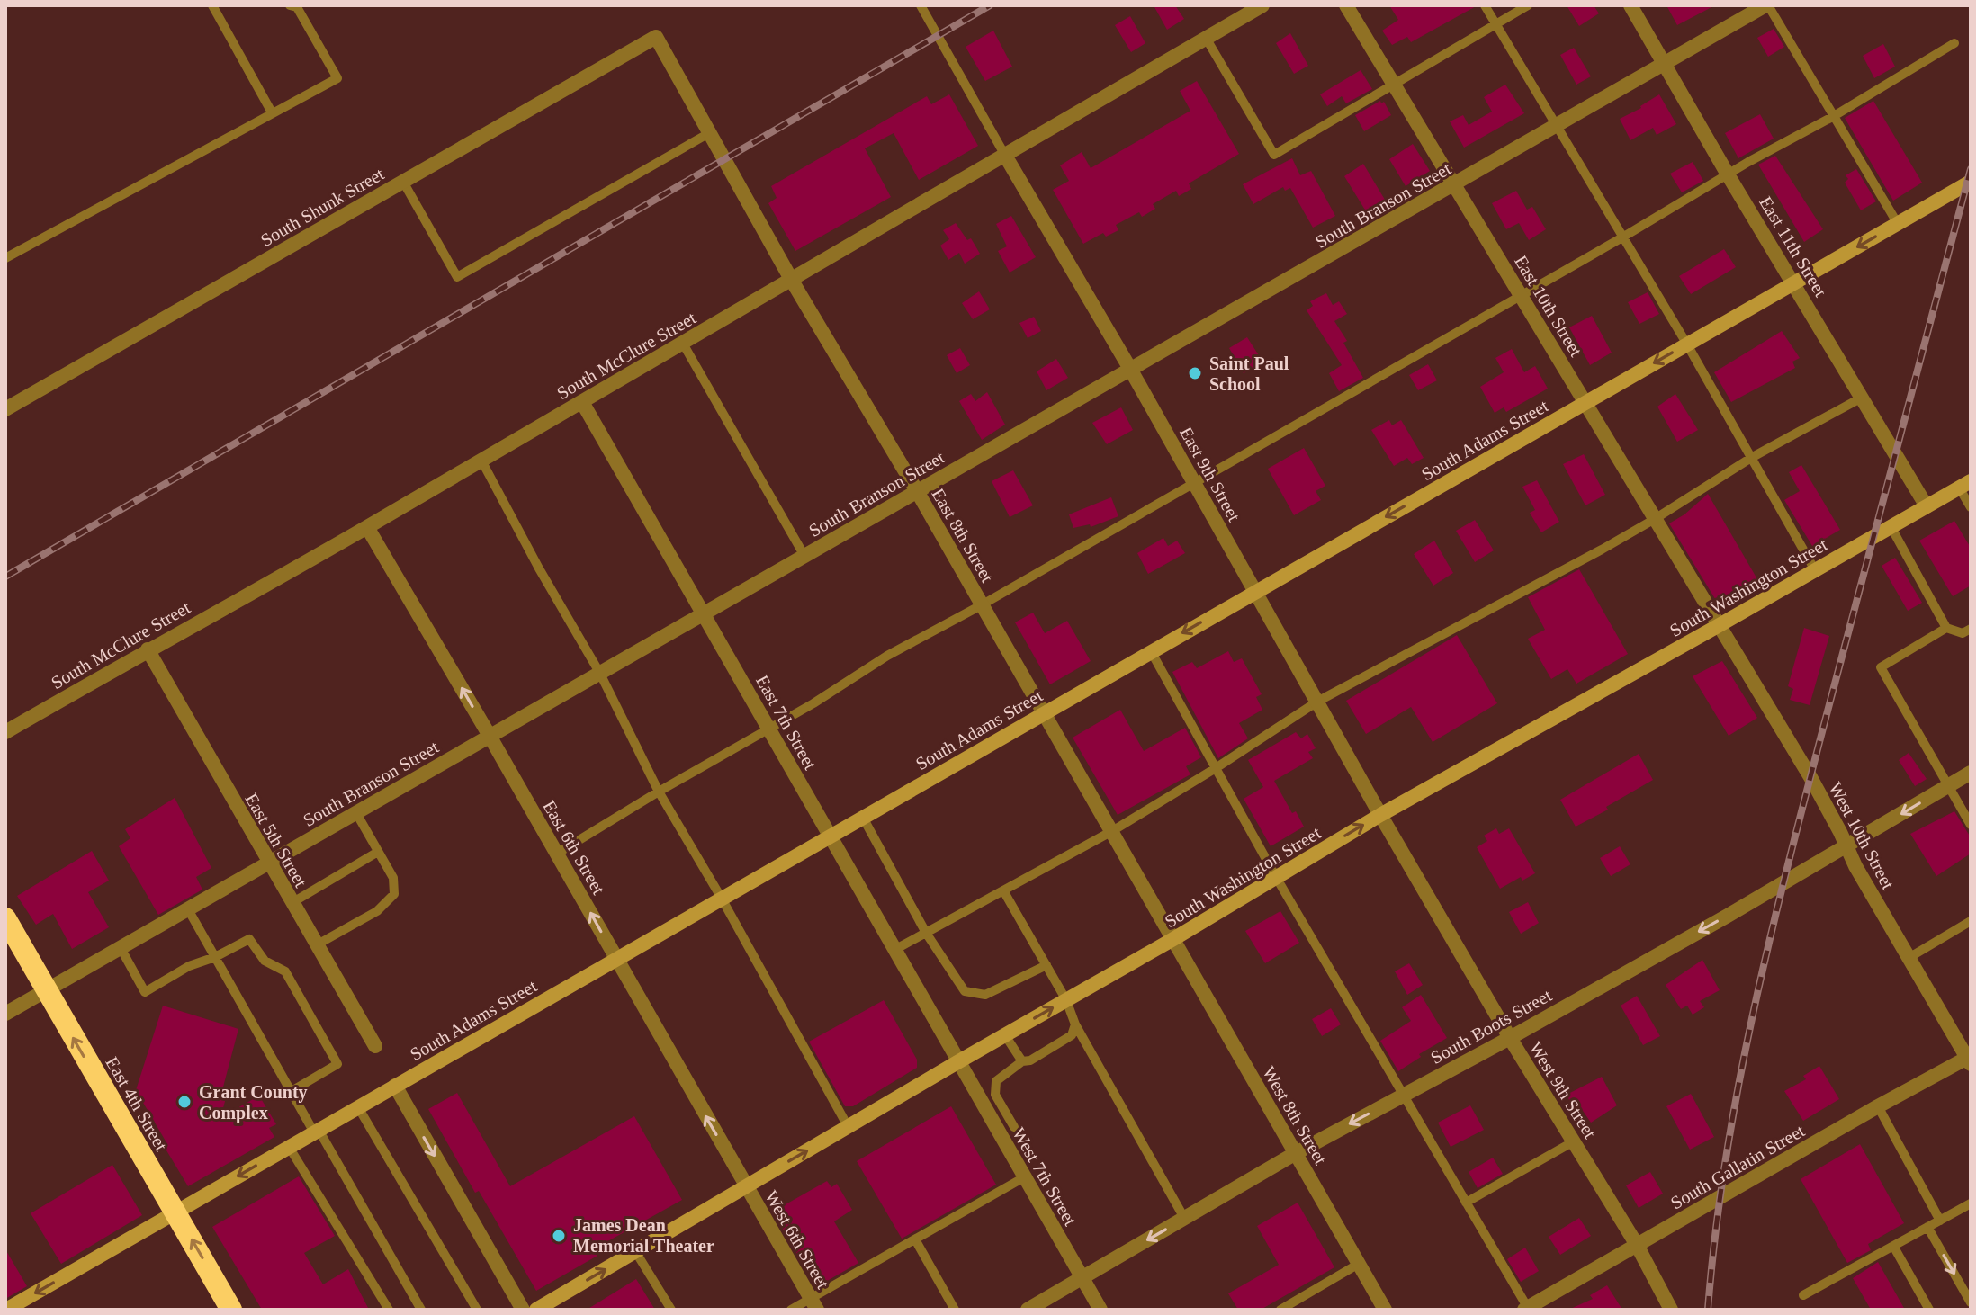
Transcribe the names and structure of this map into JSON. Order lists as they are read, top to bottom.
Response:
{
  "streets": {
    "highway": ["East 4th Street"],
    "main road": ["South Adams Street", "South Washington Street"],
    "street": [
      "South Branson Street",
      "South Shunk Street",
      "East 11th Street",
      "East 10th Street",
      "South McClure Street",
      "East 9th Street",
      "East 8th Street",
      "East 7th Street",
      "West 10th Street",
      "East 5th Street",
      "East 6th Street",
      "South Boots Street",
      "West 9th Street",
      "West 8th Street",
      "South Gallatin Street",
      "West 7th Street",
      "West 6th Street"
    ]
  },
  "crossings": [
    ["South Branson Street", "East 11th Street"],
    ["South Branson Street", "East 10th Street"],
    ["South Branson Street", "East 9th Street"],
    ["South Branson Street", "East 8th Street"],
    ["South Branson Street", "East 7th Street"],
    ["South Branson Street", "East 5th Street"],
    ["South Branson Street", "East 6th Street"],
    ["South Branson Street", "East 4th Street"],
    ["South Shunk Street", "East 8th Street"],
    ["East 11th Street", "South Adams Street"],
    ["East 11th Street", "South Washington Street"],
    ["East 10th Street", "South Adams Street"],
    ["East 10th Street", "South Washington Street"],
    ["East 10th Street", "West 10th Street"],
    ["South McClure Street", "East 9th Street"],
    ["South McClure Street", "East 8th Street"],
    ["South McClure Street", "East 7th Street"],
    ["South McClure Street", "East 5th Street"],
    ["South McClure Street", "East 6th Street"],
    ["South Adams Street", "East 9th Street"],
    ["South Adams Street", "East 8th Street"],
    ["South Adams Street", "East 7th Street"],
    ["South Adams Street", "East 6th Street"],
    ["South Adams Street", "East 4th Street"],
    ["East 9th Street", "South Washington Street"],
    ["East 9th Street", "West 9th Street"],
    ["East 8th Street", "South Washington Street"],
    ["East 8th Street", "West 8th Street"],
    ["South Washington Street", "East 7th Street"],
    ["South Washington Street", "West 10th Street"],
    ["South Washington Street", "East 6th Street"],
    ["South Washington Street", "West 9th Street"],
    ["South Washington Street", "West 8th Street"],
    ["South Washington Street", "West 7th Street"],
    ["South Washington Street", "West 6th Street"],
    ["East 7th Street", "West 7th Street"],
    ["West 10th Street", "South Boots Street"],
    ["West 10th Street", "South Gallatin Street"],
    ["East 6th Street", "West 6th Street"],
    ["South Boots Street", "West 9th Street"],
    ["South Boots Street", "West 8th Street"],
    ["South Boots Street", "West 7th Street"],
    ["West 9th Street", "South Gallatin Street"]
  ],
  "one_way": [
    "South Adams Street",
    "East 6th Street",
    "South Boots Street",
    "East 4th Street"
  ],
  "places": ["Saint Paul School", "Grant County Complex", "James Dean Memorial Theater"]
}
